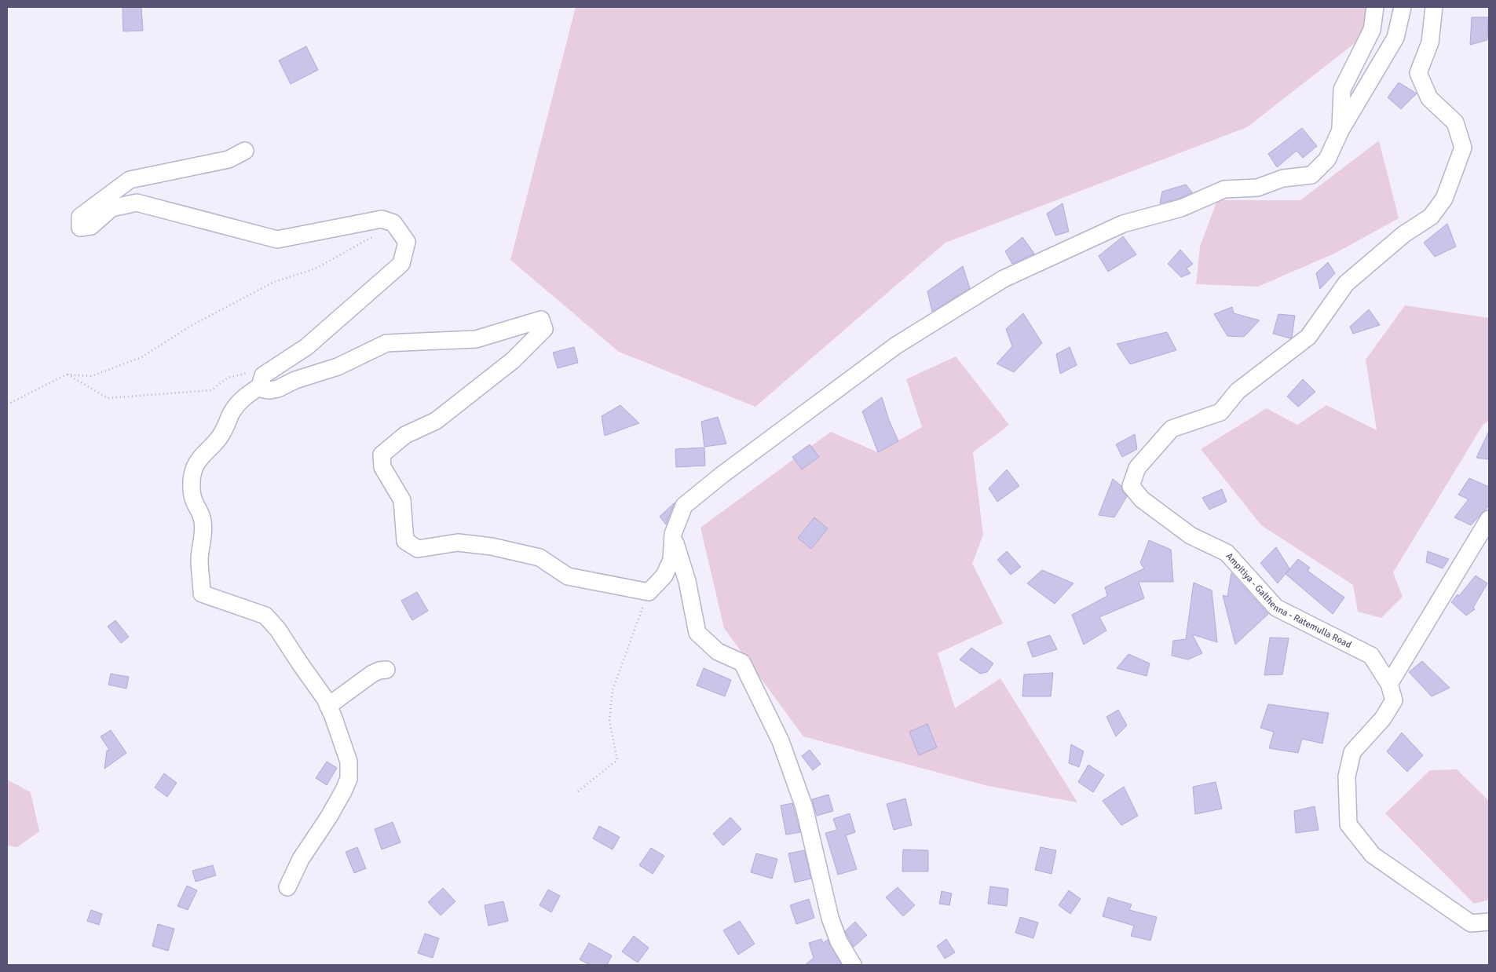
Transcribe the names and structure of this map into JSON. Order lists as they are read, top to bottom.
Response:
{
  "streets": {
    "street": ["Ampitiya - Galthenna - Ratemulla Road"]
  }
}
